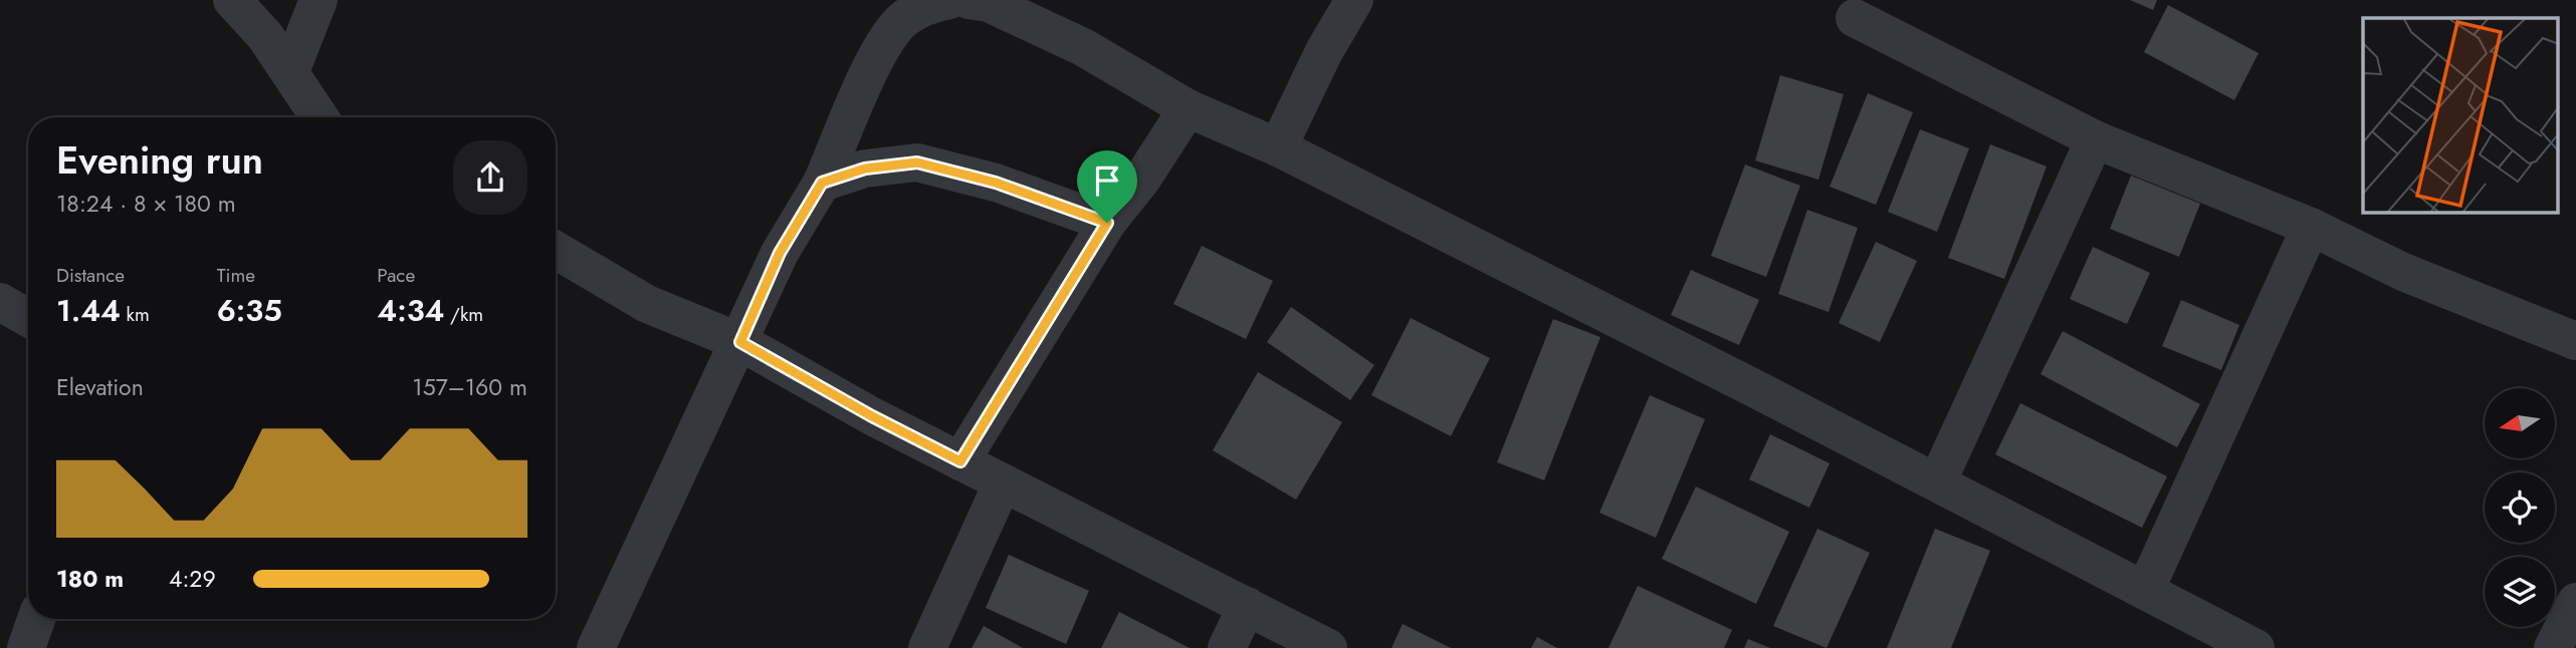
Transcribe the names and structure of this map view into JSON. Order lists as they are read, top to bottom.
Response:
{
  "north": "left",
  "page": {
    "heading": ["Evening run", "18:24 · 8 × 180 m"],
    "stats": [
      ["Distance", "1.44 km"],
      ["Time", "6:35"],
      ["Pace", "4:34 /km"]
    ],
    "chart": ["Elevation", "157–160 m"],
    "list": [
      {
        "name": "180 m",
        "note": "4:29"
      }
    ]
  }
}
